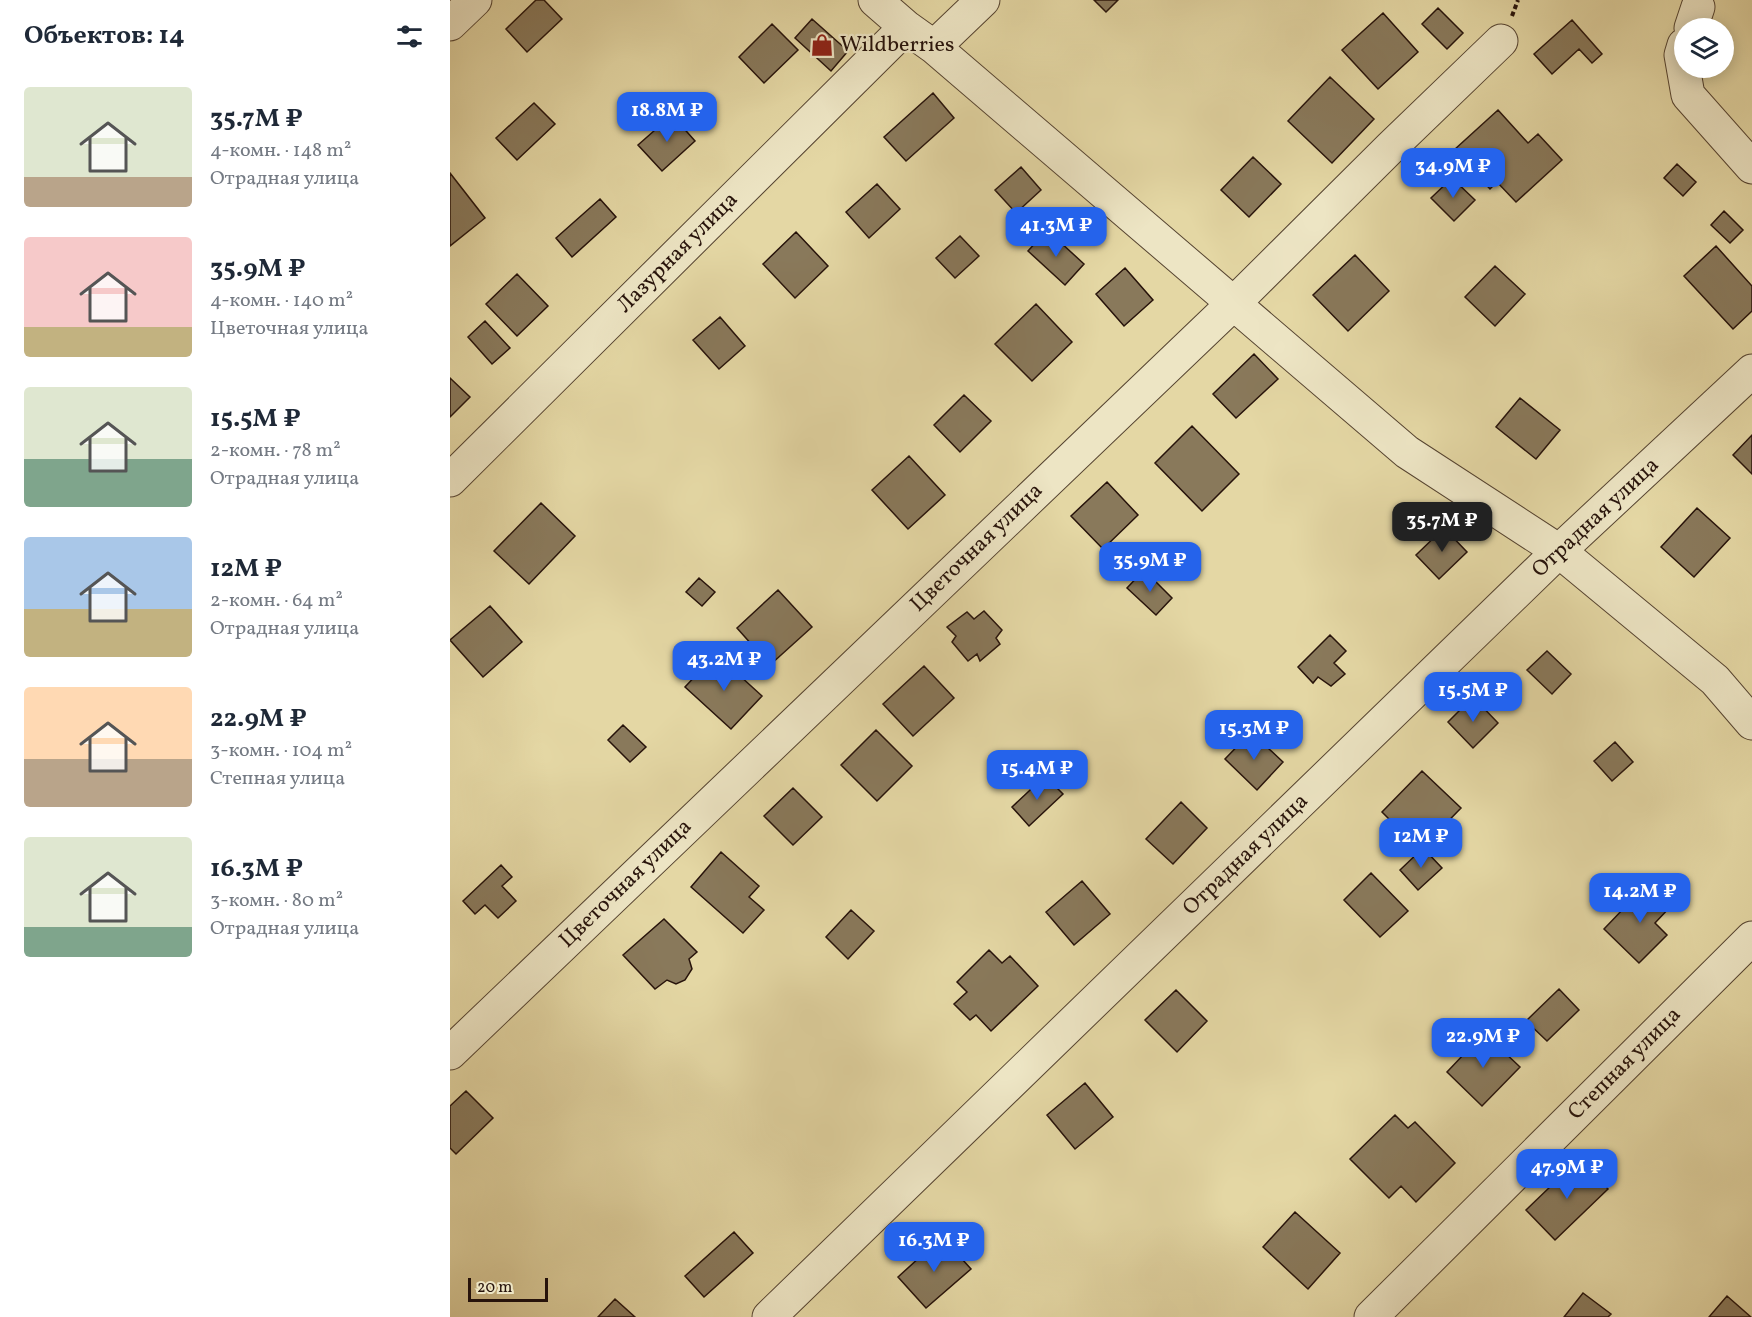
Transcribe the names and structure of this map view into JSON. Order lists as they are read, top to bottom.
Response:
{
  "streets": {
    "street": [
      "Лазурная улица",
      "Отрадная улица",
      "Цветочная улица",
      "Степная улица"
    ]
  },
  "places": {
    "shop": ["Wildberries"]
  },
  "scale_bar": "20 m",
  "page": {
    "heading": "Объектов: 14",
    "list": [
      {
        "name": "35.7M ₽",
        "note": "4-комн. · 148 m² · Отрадная улица"
      },
      {
        "name": "35.9M ₽",
        "note": "4-комн. · 140 m² · Цветочная улица"
      },
      {
        "name": "15.5M ₽",
        "note": "2-комн. · 78 m² · Отрадная улица"
      },
      {
        "name": "12M ₽",
        "note": "2-комн. · 64 m² · Отрадная улица"
      },
      {
        "name": "22.9M ₽",
        "note": "3-комн. · 104 m² · Степная улица"
      },
      {
        "name": "16.3M ₽",
        "note": "3-комн. · 80 m² · Отрадная улица"
      }
    ],
    "price": [
      "18.8M ₽",
      "34.9M ₽",
      "41.3M ₽",
      "35.7M ₽",
      "35.9M ₽",
      "43.2M ₽",
      "15.5M ₽",
      "15.3M ₽",
      "15.4M ₽",
      "12M ₽",
      "14.2M ₽",
      "22.9M ₽",
      "47.9M ₽",
      "16.3M ₽"
    ],
    "scale": "20 m"
  }
}
